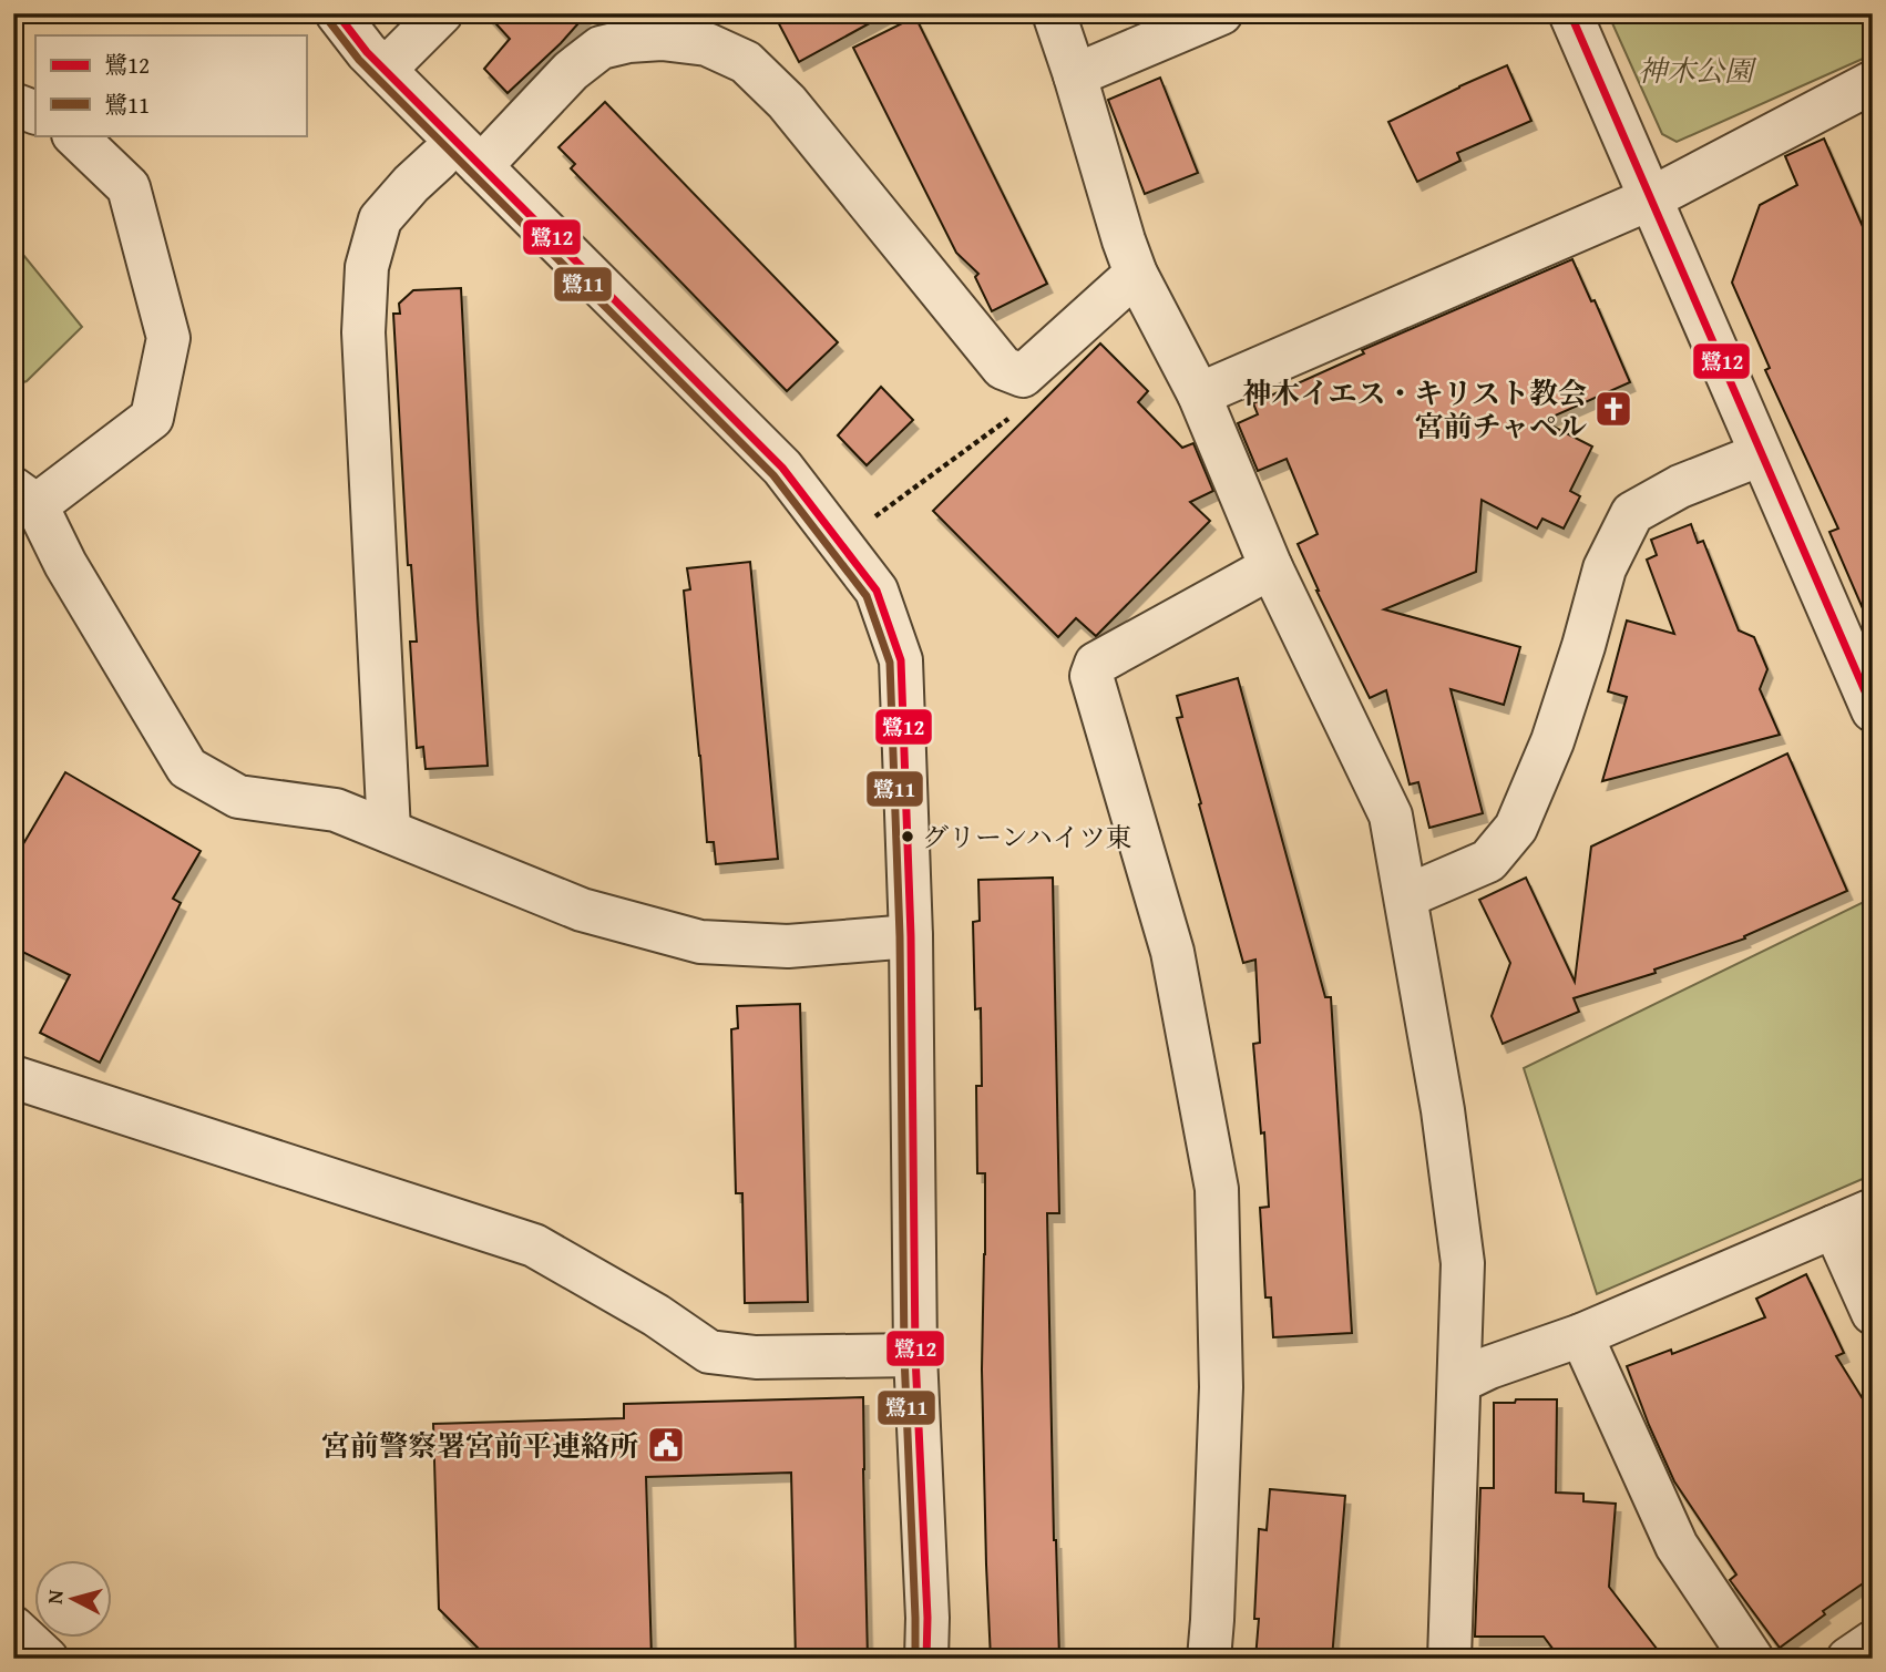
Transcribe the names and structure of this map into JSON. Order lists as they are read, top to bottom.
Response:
{
  "parks": ["神木公園"],
  "places": {
    "church": ["神木イエス・キリスト教会 宮前チャペル"],
    "other": ["グリーンハイツ東"],
    "public building": ["宮前警察署宮前平連絡所"]
  },
  "lines": ["transit line 鷺12", "transit line 鷺11"],
  "legend": ["鷺12", "鷺11"],
  "north": "left"
}
